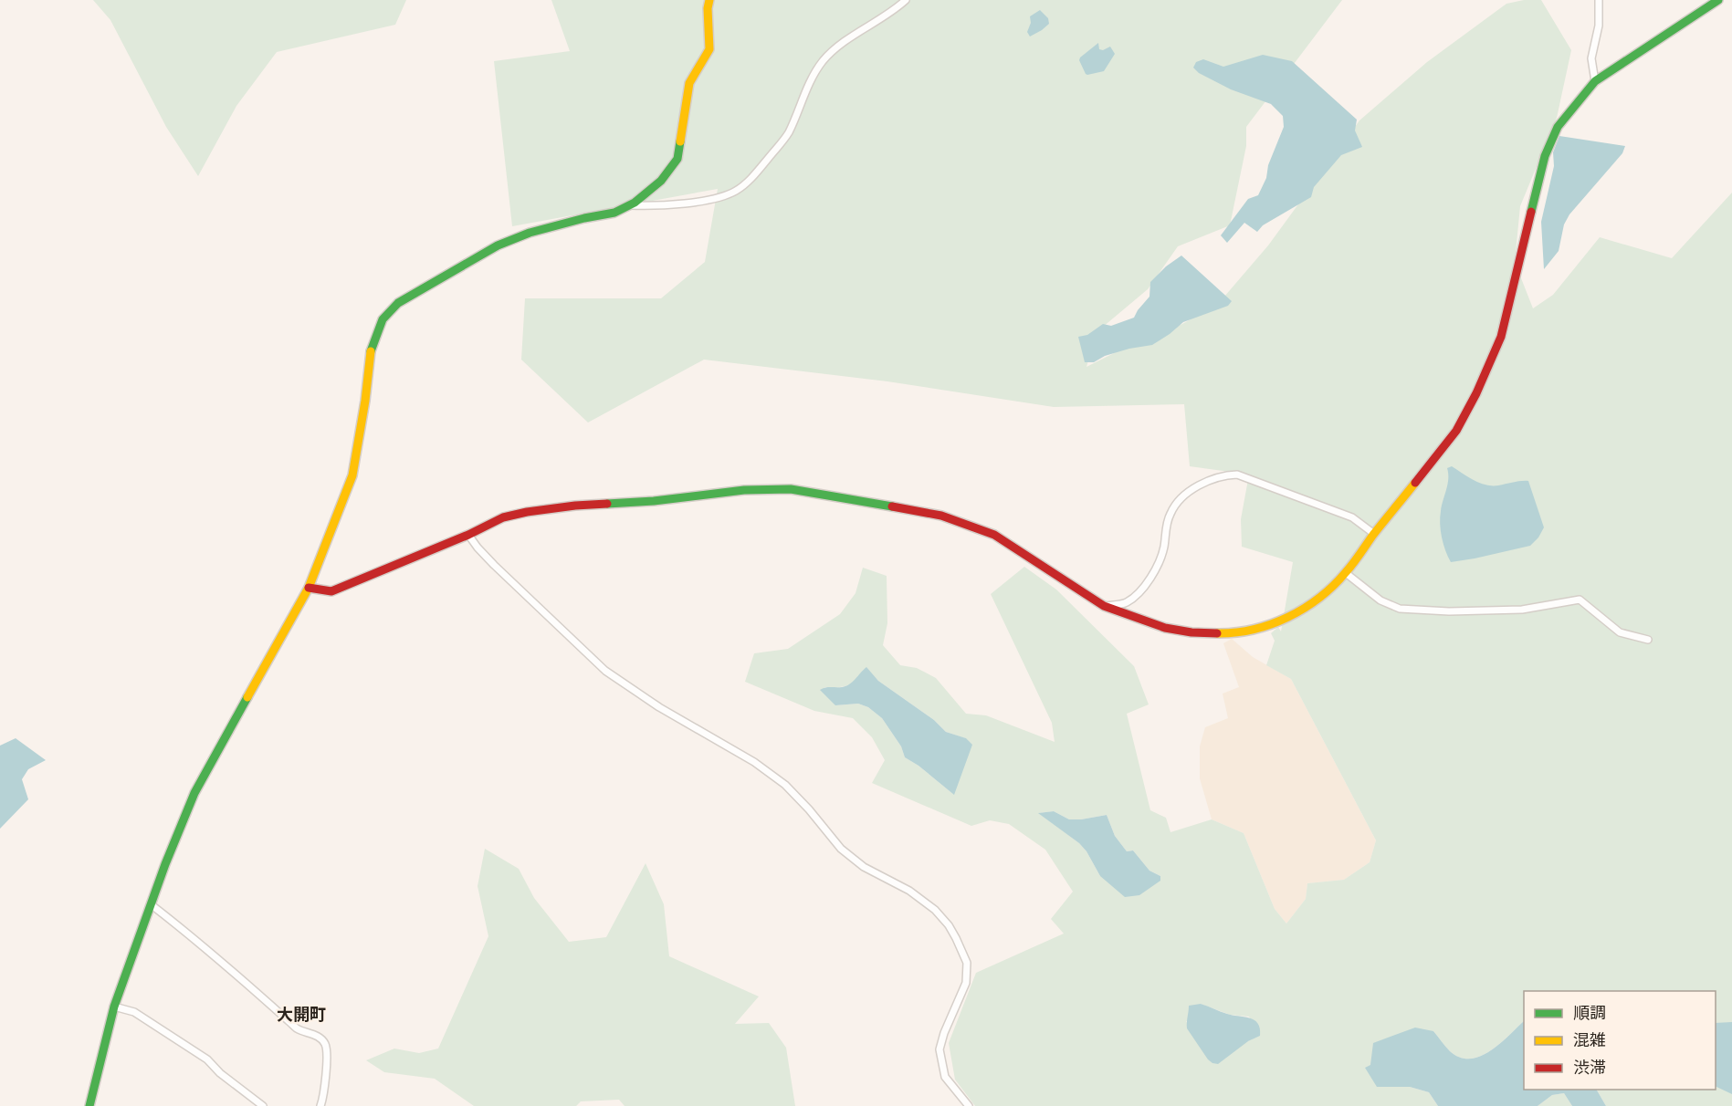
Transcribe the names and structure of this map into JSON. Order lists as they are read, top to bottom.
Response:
{
  "districts": ["大開町"],
  "legend": ["順調", "混雑", "渋滞"]
}
